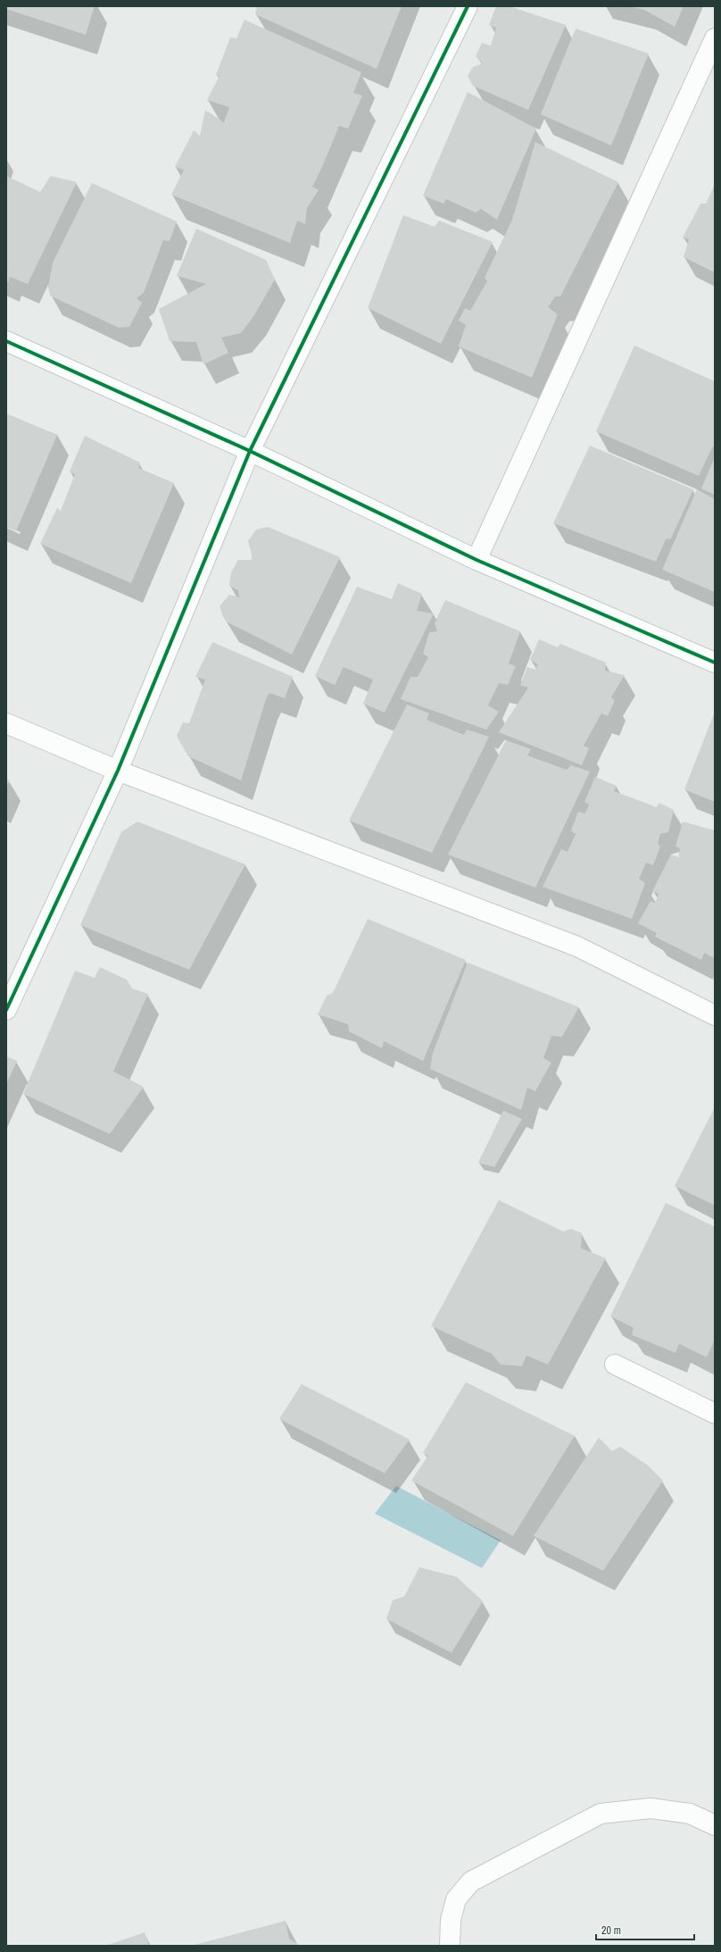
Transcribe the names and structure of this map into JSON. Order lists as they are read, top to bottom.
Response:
{
  "scale_bar": "20 m"
}
